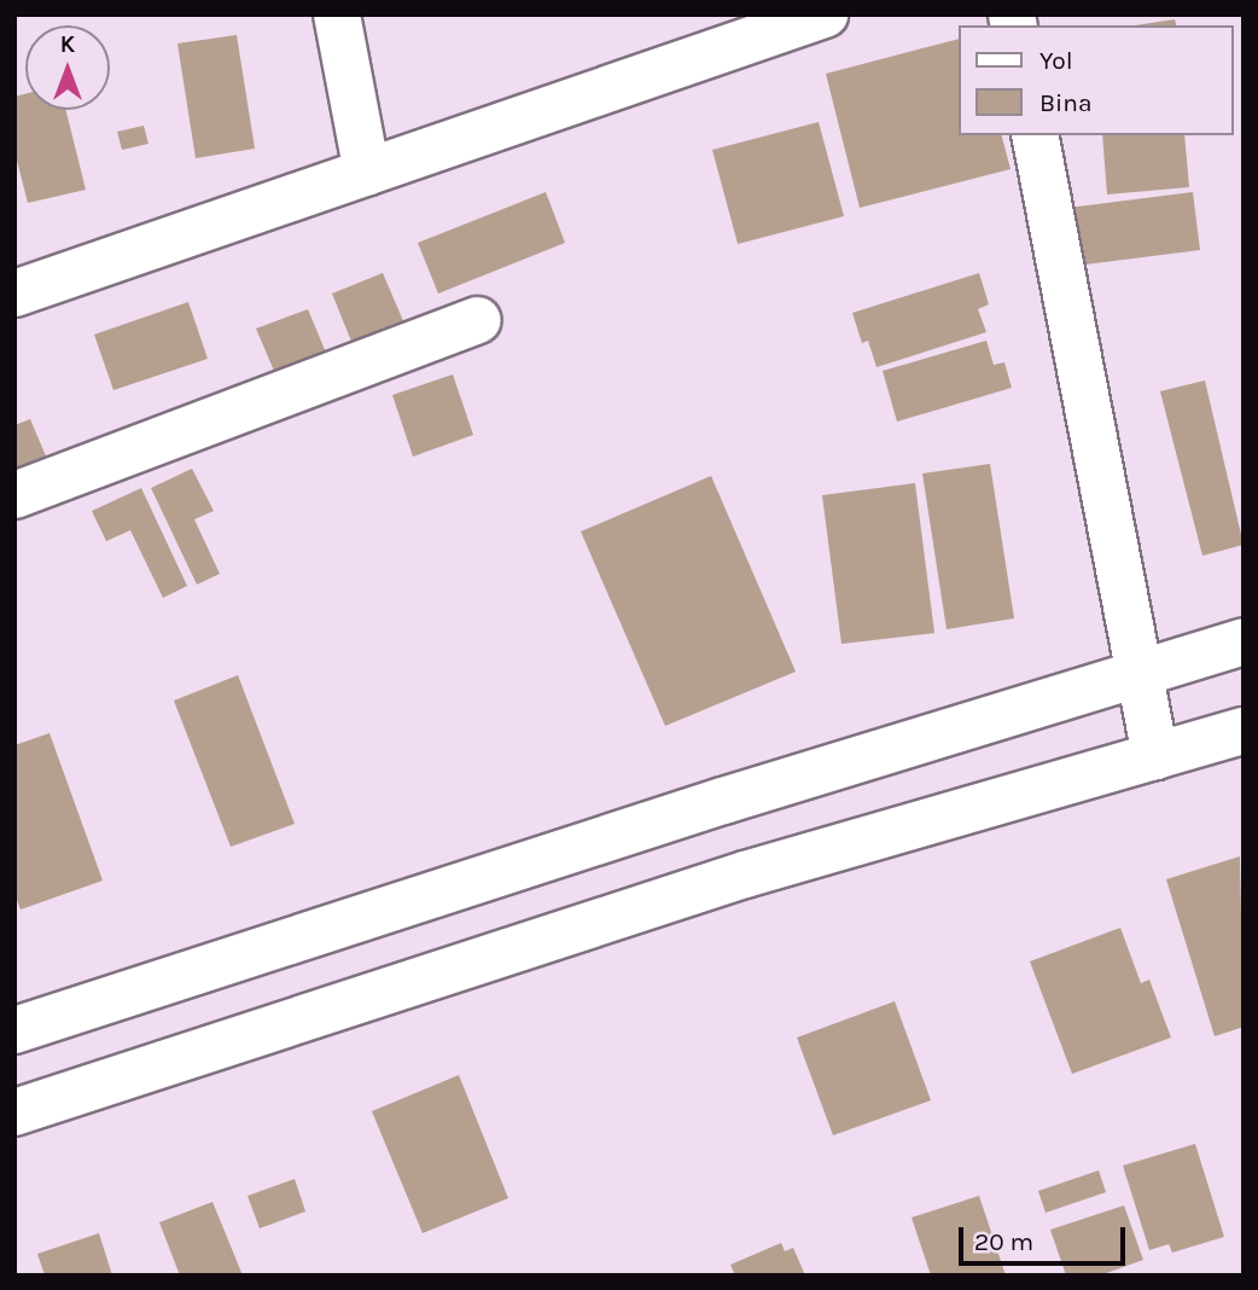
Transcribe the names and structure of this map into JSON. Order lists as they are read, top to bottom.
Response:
{
  "legend": ["Yol", "Bina"],
  "scale_bar": "20 m",
  "north": "top"
}
